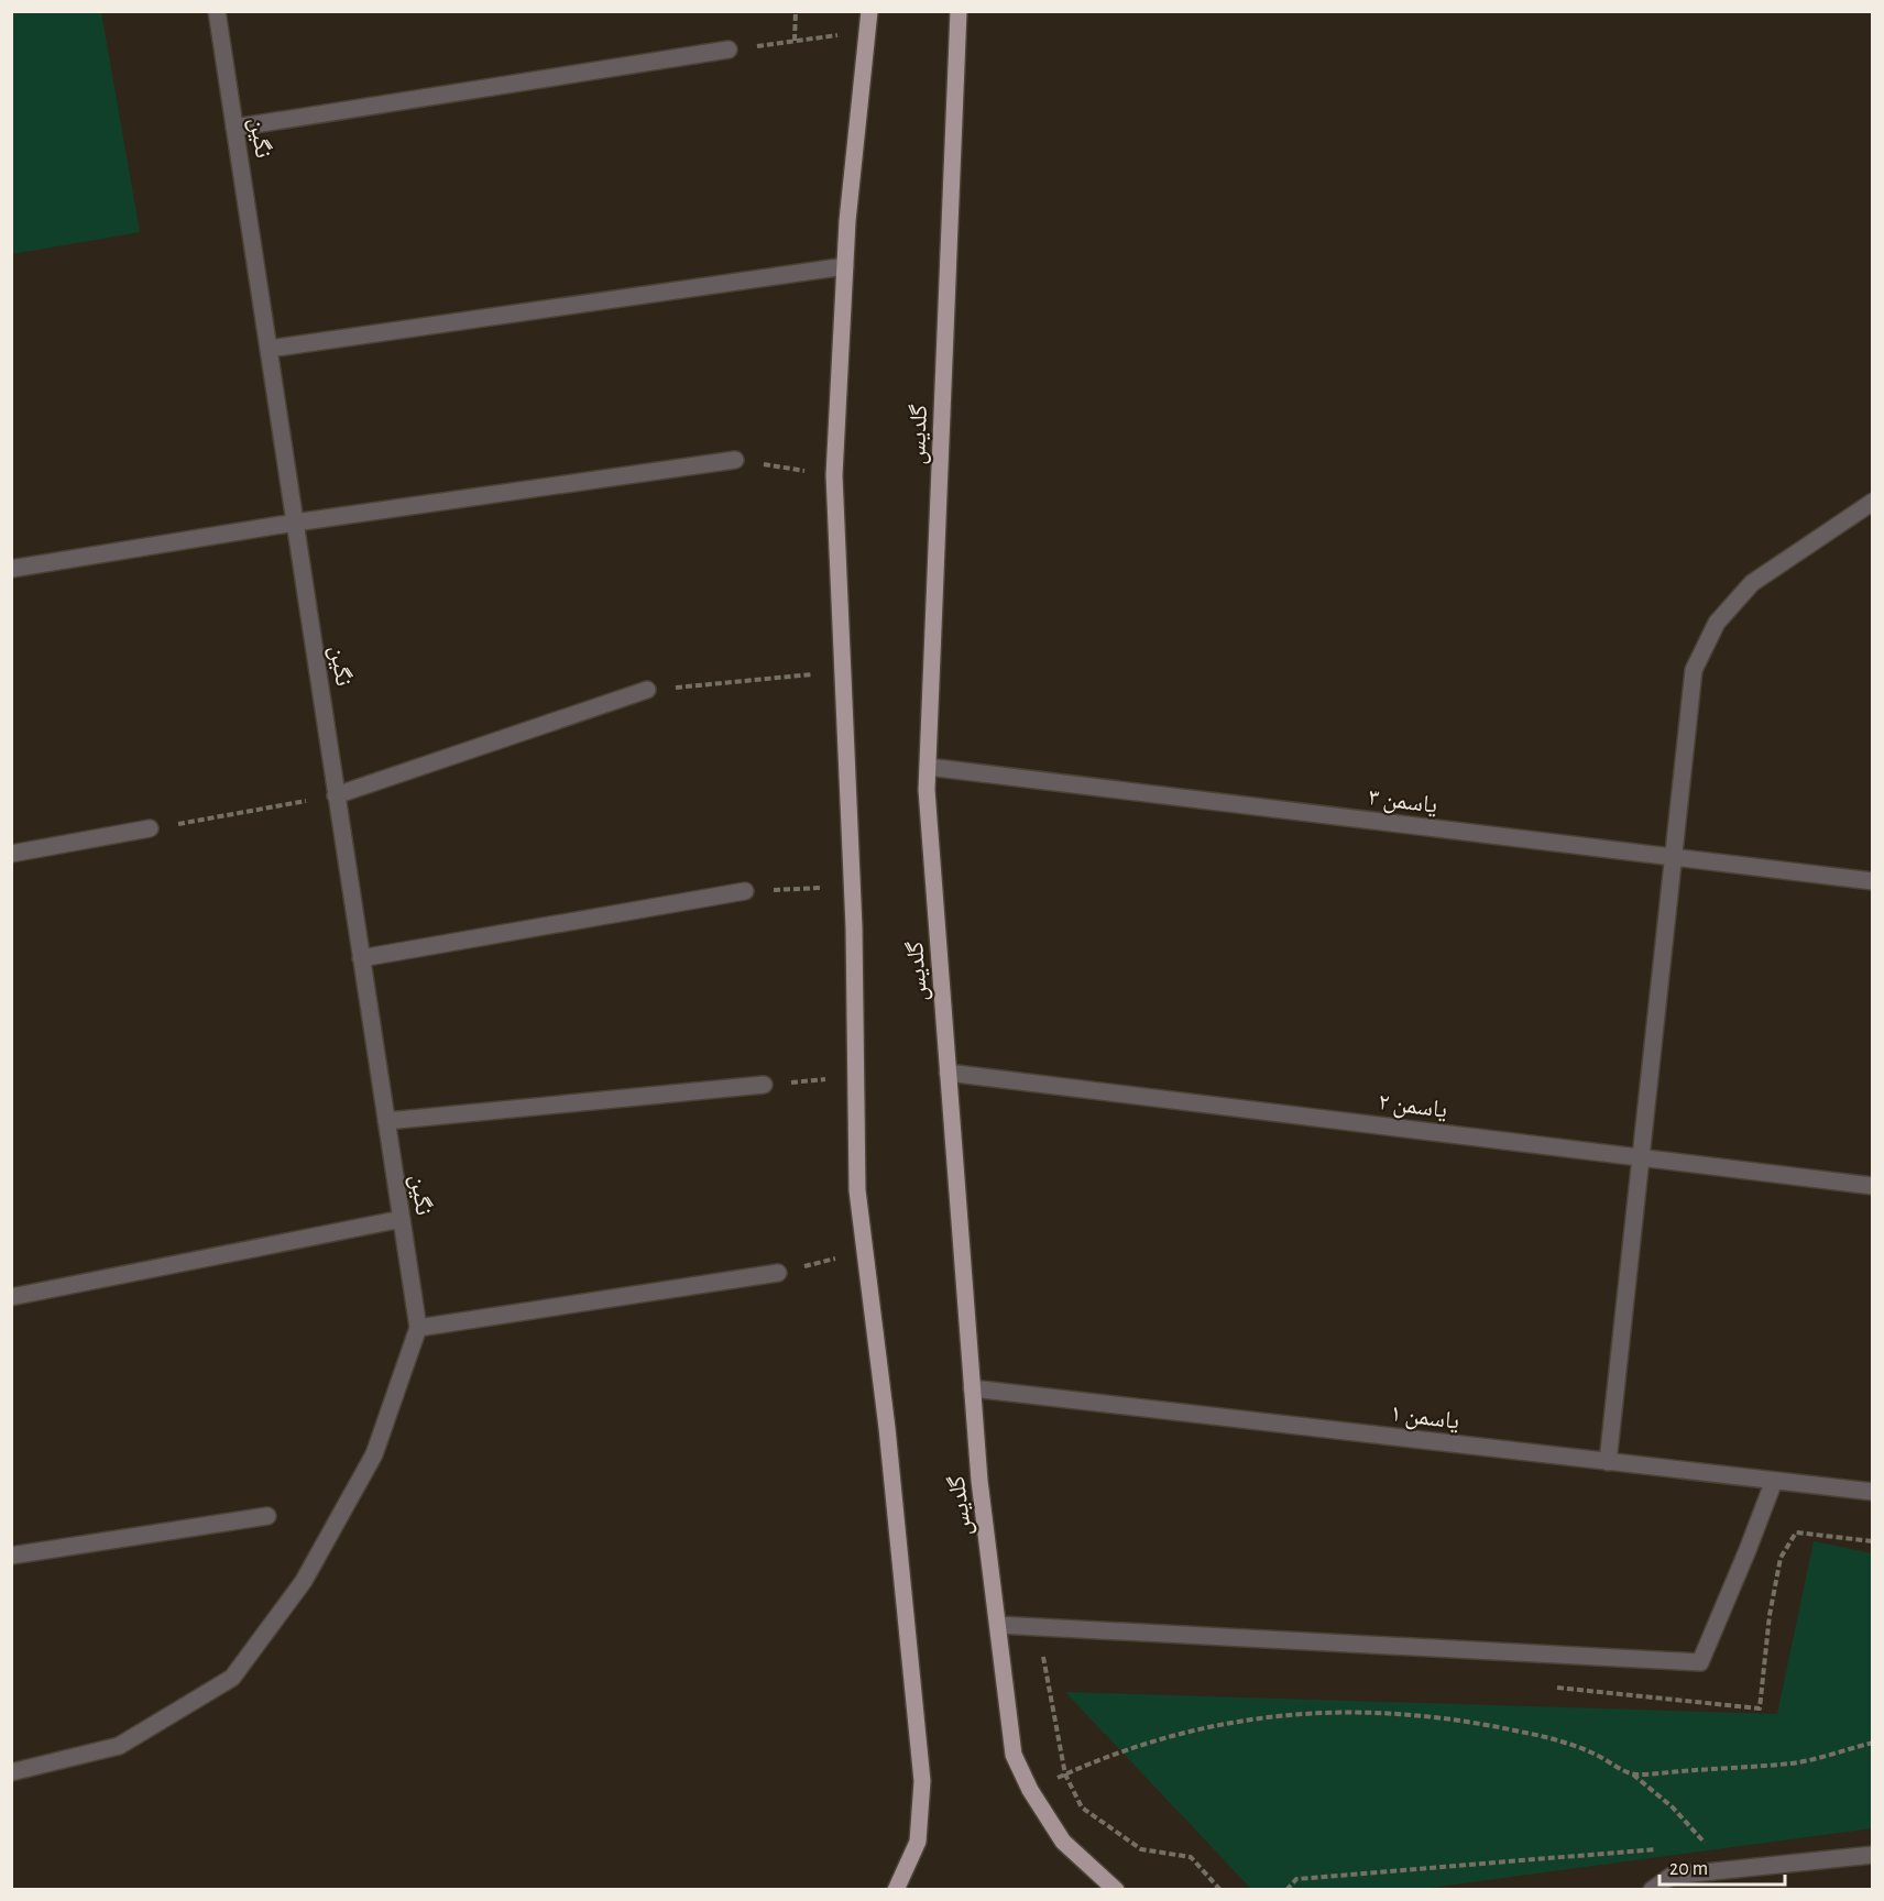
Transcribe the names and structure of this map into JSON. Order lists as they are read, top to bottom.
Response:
{
  "streets": {
    "main road": ["گلدیس"],
    "street": [
      "نگین",
      "یاسمن ۳",
      "یاسمن ۲",
      "یاسمن ۱"
    ]
  },
  "crossings": [
    ["گلدیس", "یاسمن ۳"],
    ["گلدیس", "یاسمن ۲"],
    ["گلدیس", "یاسمن ۱"]
  ],
  "scale_bar": "20 m"
}
